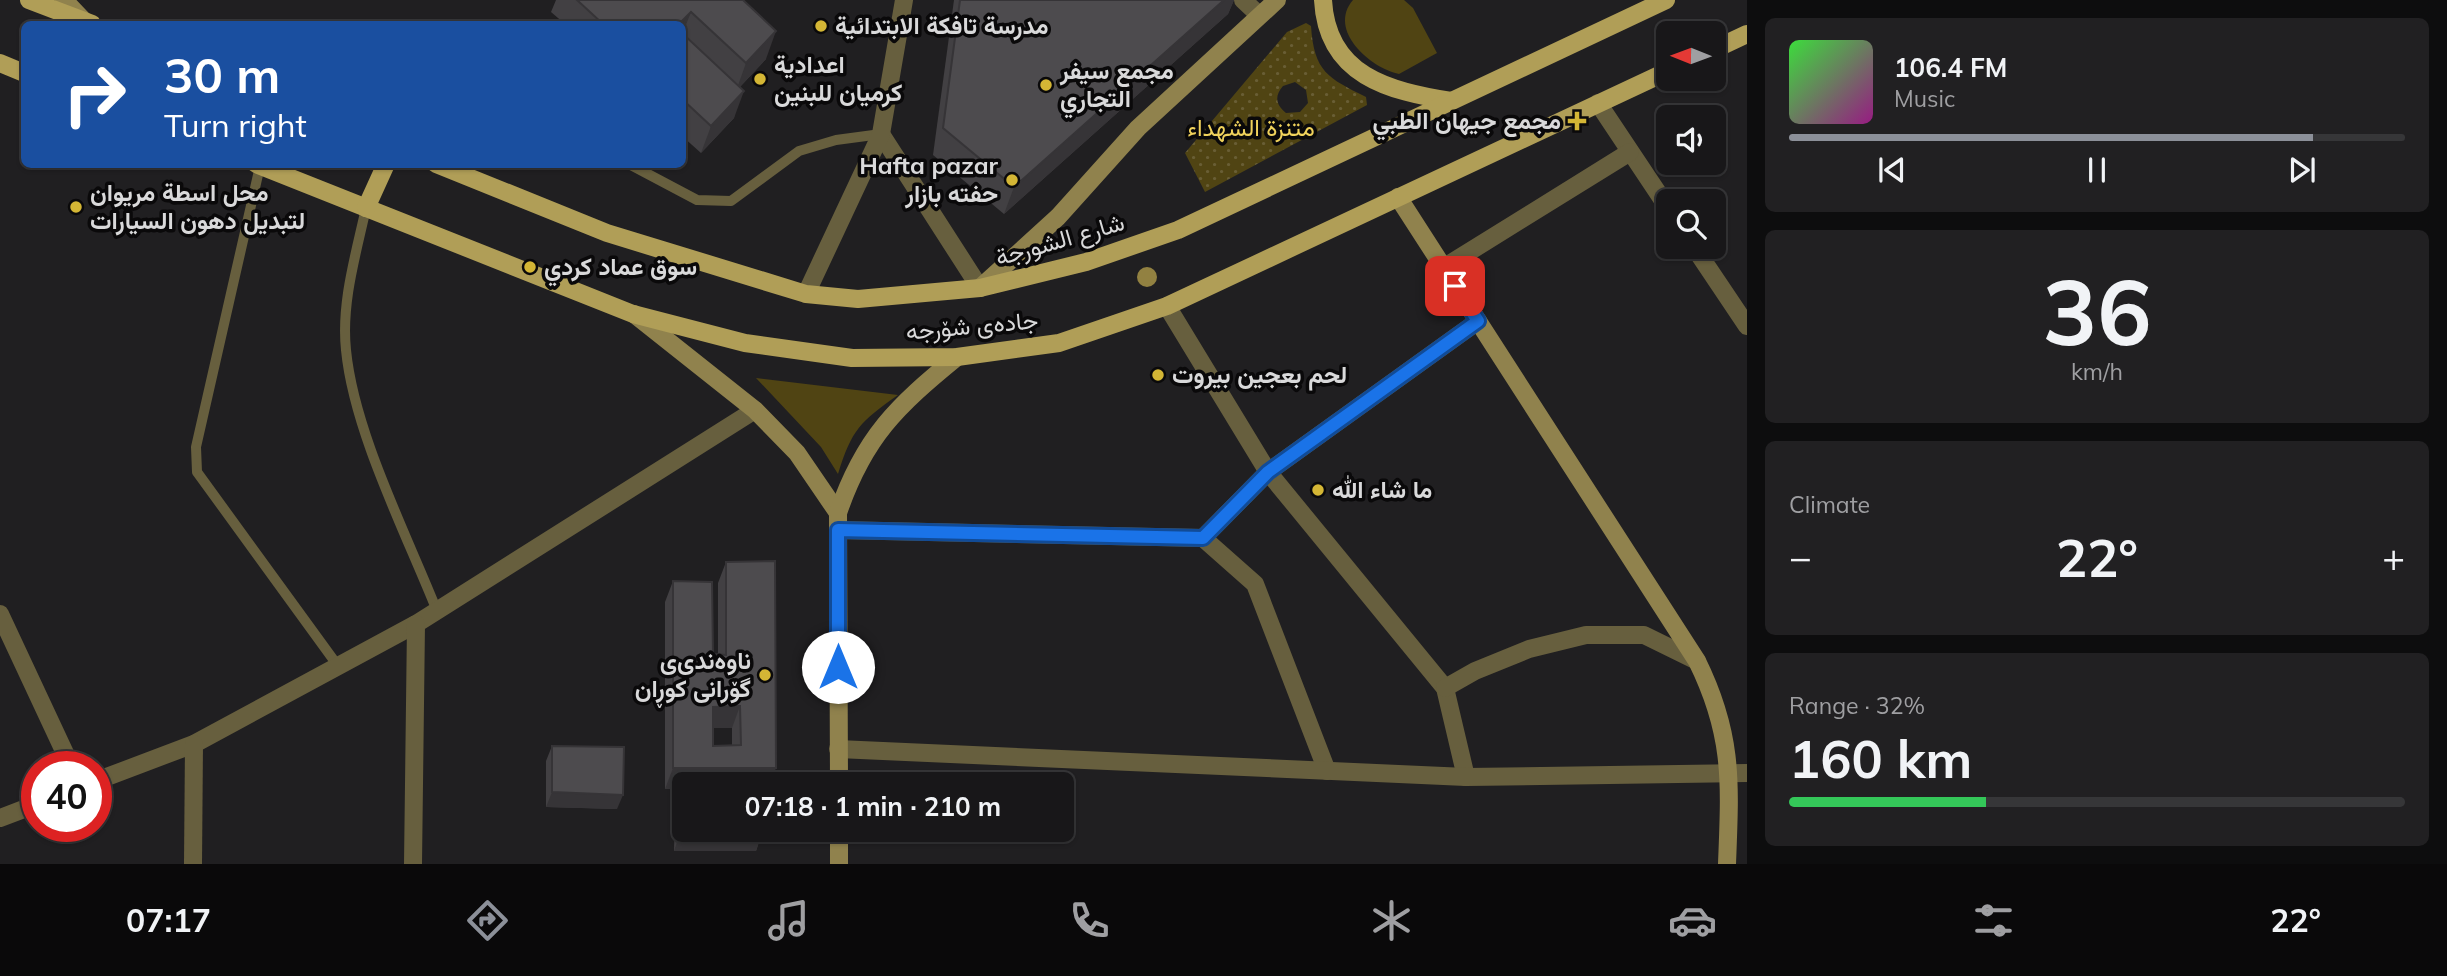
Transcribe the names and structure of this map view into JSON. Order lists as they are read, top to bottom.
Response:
{
  "streets": {
    "main road": ["شارع الشورجة", "جادەی شۆرجە"]
  },
  "parks": ["متنزة الشهداء"],
  "places": {
    "other": [
      "مدرسة تافكة الابتدائية",
      "اعدادية كرميان للبنين",
      "مجمع سيفر التجاري",
      "Hafta pazar حفته بازار",
      "محل اسطة مريوان لتبديل دهون السيارات",
      "سوق عماد کردي",
      "لحم بعجين بيروت",
      "ما شاء الله",
      "ناوەندی‌ی گۆرانی کوڕان"
    ],
    "health": ["مجمع جيهان الطبي"]
  },
  "north": "left",
  "page": {
    "turn": ["30 m", "Turn right"],
    "song": ["106.4 FM", "Music"],
    "tile": [
      ["36", "km/h"],
      "Climate",
      ["Range · 32%", "160 km"]
    ],
    "heat": ["−", "22°", "+"],
    "limit": "40",
    "trip": "07:18 · 1 min · 210 m",
    "tabs": ["07:17", "22°"]
  }
}
